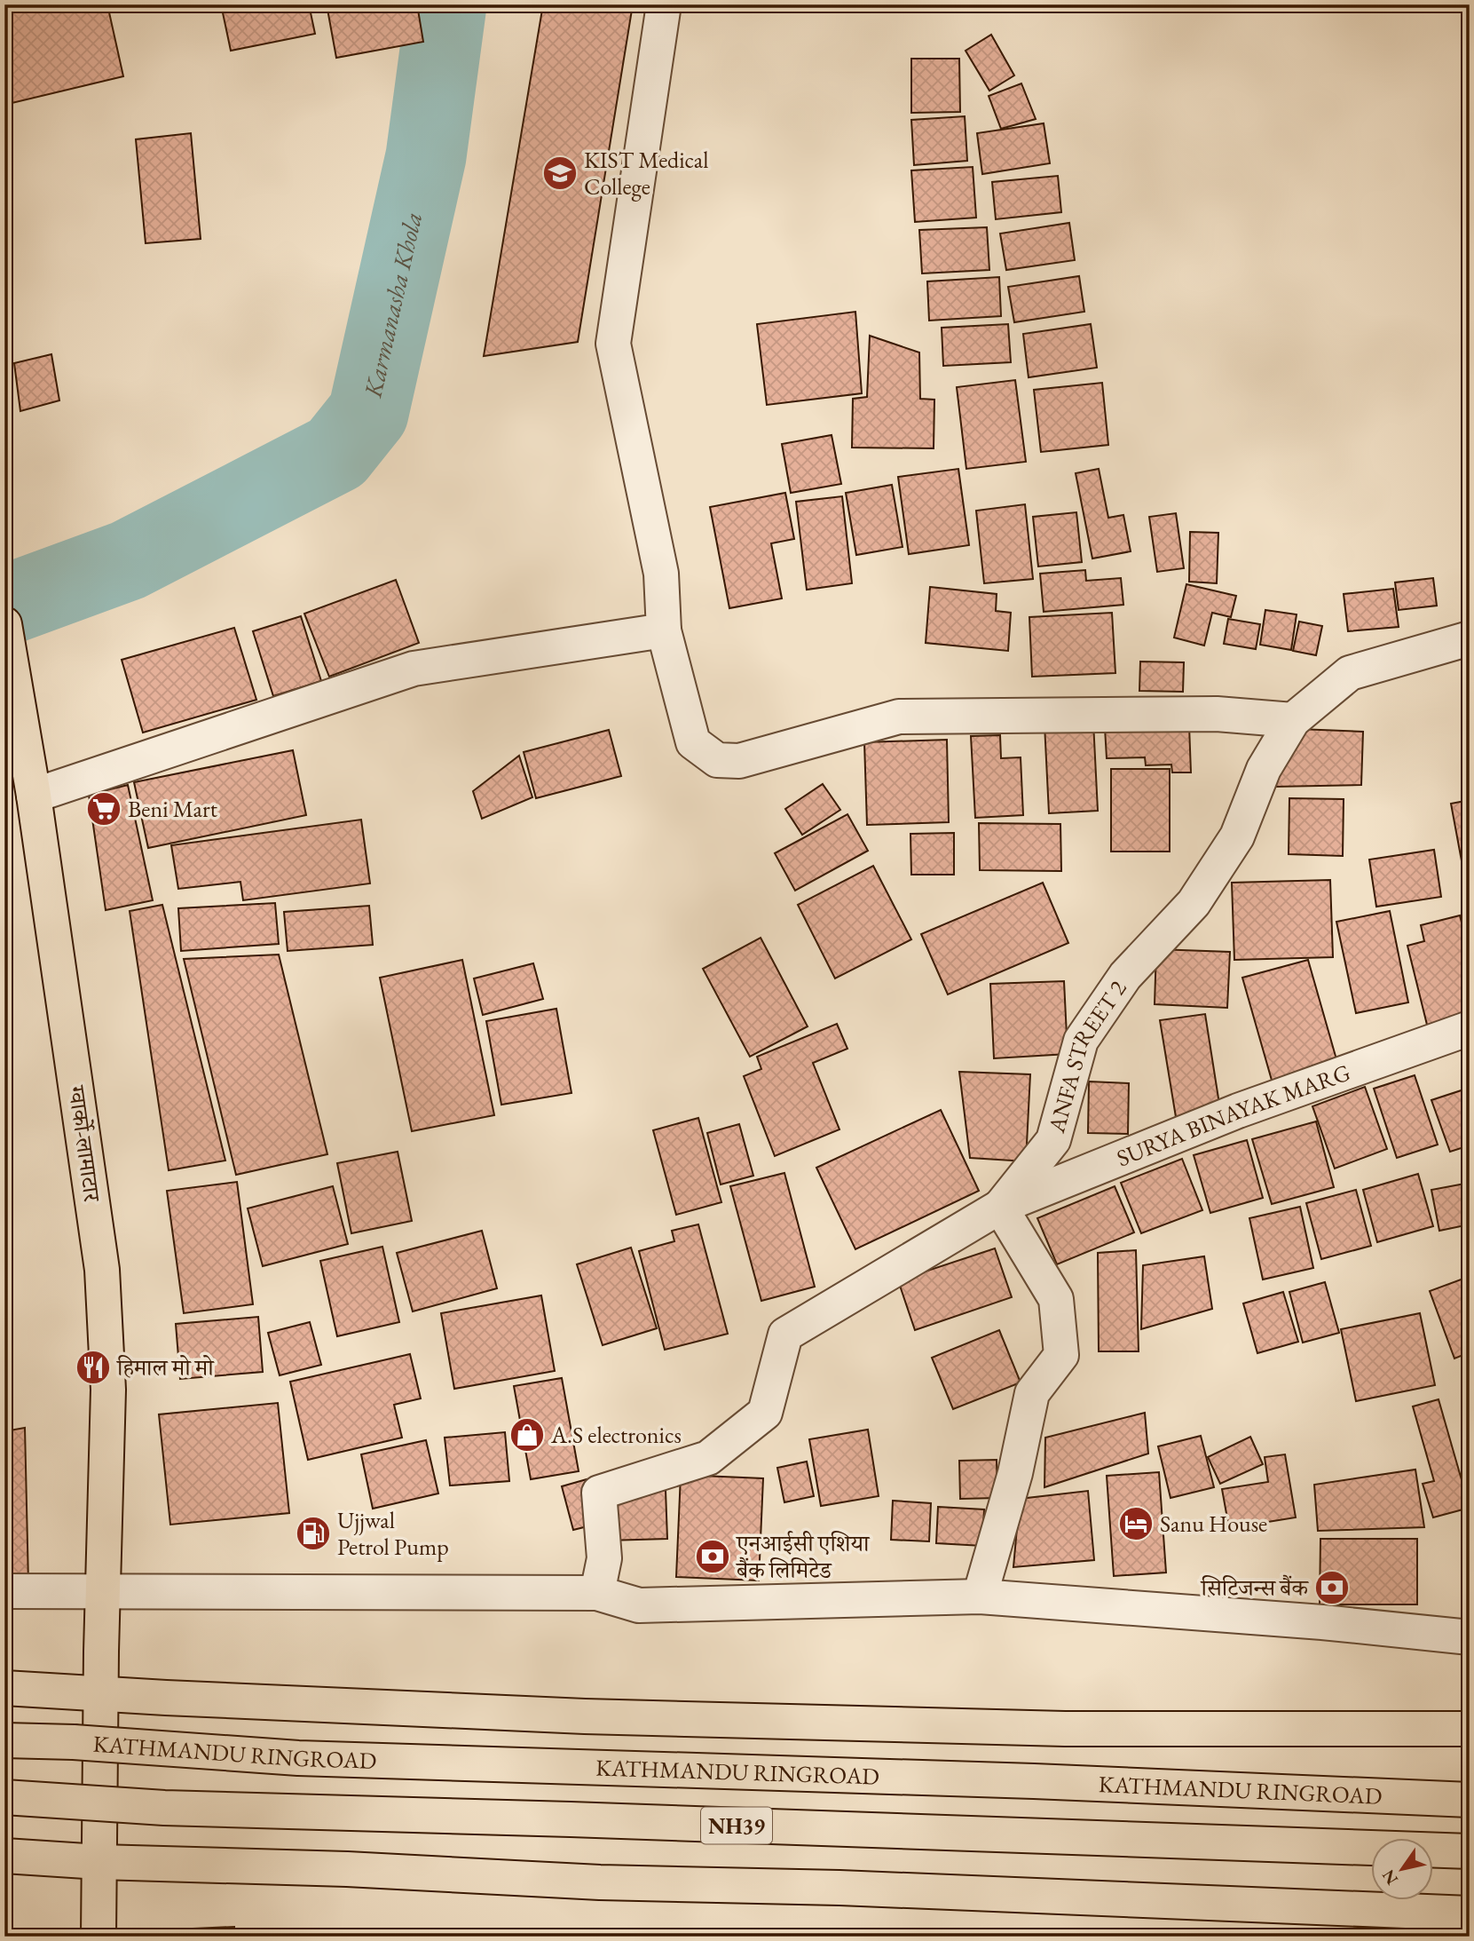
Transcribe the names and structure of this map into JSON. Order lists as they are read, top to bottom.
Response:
{
  "streets": {
    "main road": ["ग्वार्को-लामाटार", "KATHMANDU RINGROAD", "NH39"],
    "street": ["ANFA STREET 2", "SURYA BINAYAK MARG"]
  },
  "crossings": [
    ["ANFA STREET 2", "SURYA BINAYAK MARG"]
  ],
  "water": ["Karmanasha Khola"],
  "places": {
    "school or university": ["KIST Medical College"],
    "supermarket": ["Beni Mart"],
    "restaurant": ["हिमाल मो मो"],
    "shop": ["A.S electronics"],
    "hotel": ["Sanu House"],
    "fuel station": ["Ujjwal Petrol Pump"],
    "bank": ["एनआईसी एशिया बैंक लिमिटेड", "सिटिजन्स बैंक"]
  },
  "north": "bottom left"
}
